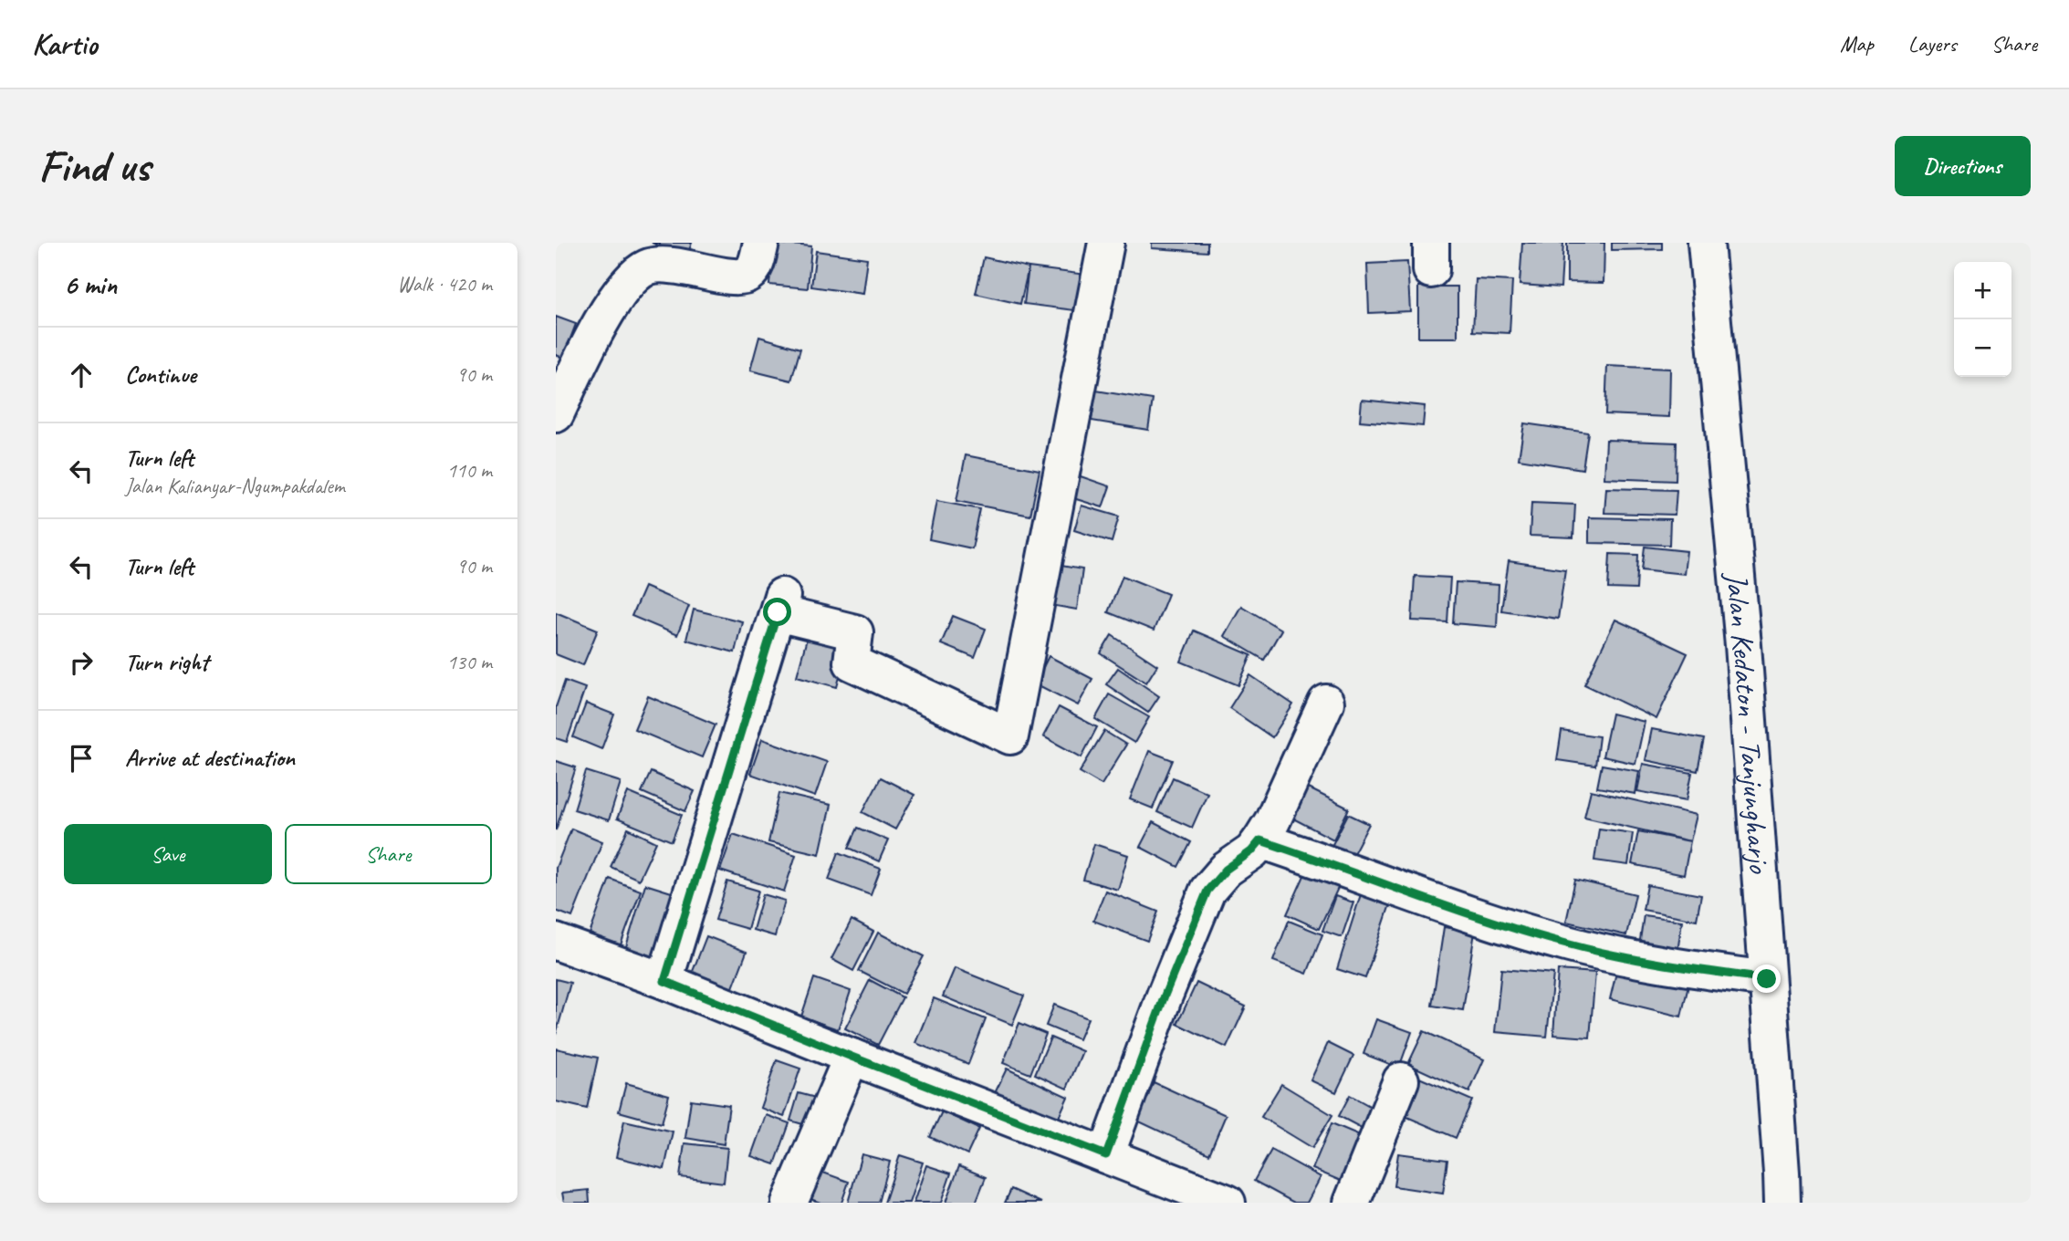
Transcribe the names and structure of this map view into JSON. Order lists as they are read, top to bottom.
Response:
{
  "streets": {
    "street": ["Jalan Kedaton - Tanjungharjo"]
  },
  "page": {
    "header": "Kartio",
    "nav": ["Map", "Layers", "Share"],
    "buttons": [
      "Directions",
      ["Save", "Share"]
    ],
    "title": "Find us",
    "heading": ["6 min", "Walk · 420 m"],
    "map_buttons": ["+", "−"],
    "list": [
      ["Continue", "90 m"],
      ["Turn left", "Jalan Kalianyar-Ngumpakdalem", "110 m"],
      ["Turn left", "90 m"],
      ["Turn right", "130 m"],
      "Arrive at destination"
    ]
  }
}
